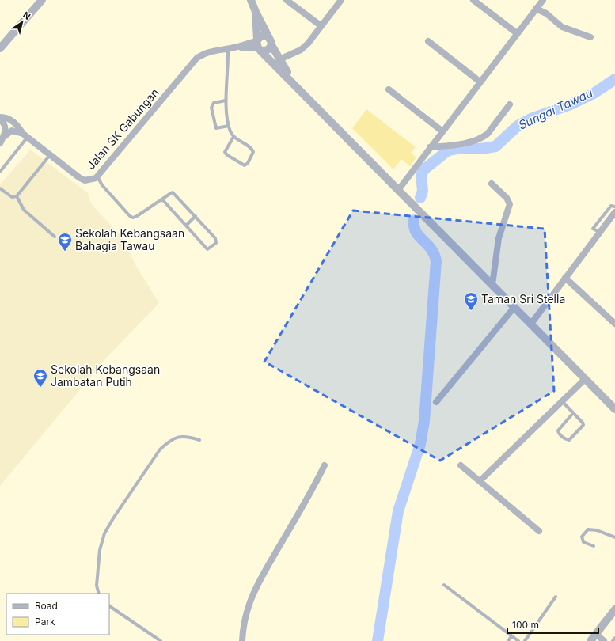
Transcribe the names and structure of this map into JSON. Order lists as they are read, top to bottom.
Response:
{
  "streets": {
    "street": ["Jalan SK Gabungan"]
  },
  "water": ["Sungai Tawau"],
  "places": {
    "school or university": ["Sekolah Kebangsaan Bahagia Tawau", "Taman Sri Stella", "Sekolah Kebangsaan Jambatan Putih"]
  },
  "legend": ["Road", "Park"],
  "scale_bar": "100 m",
  "north": "top right"
}
